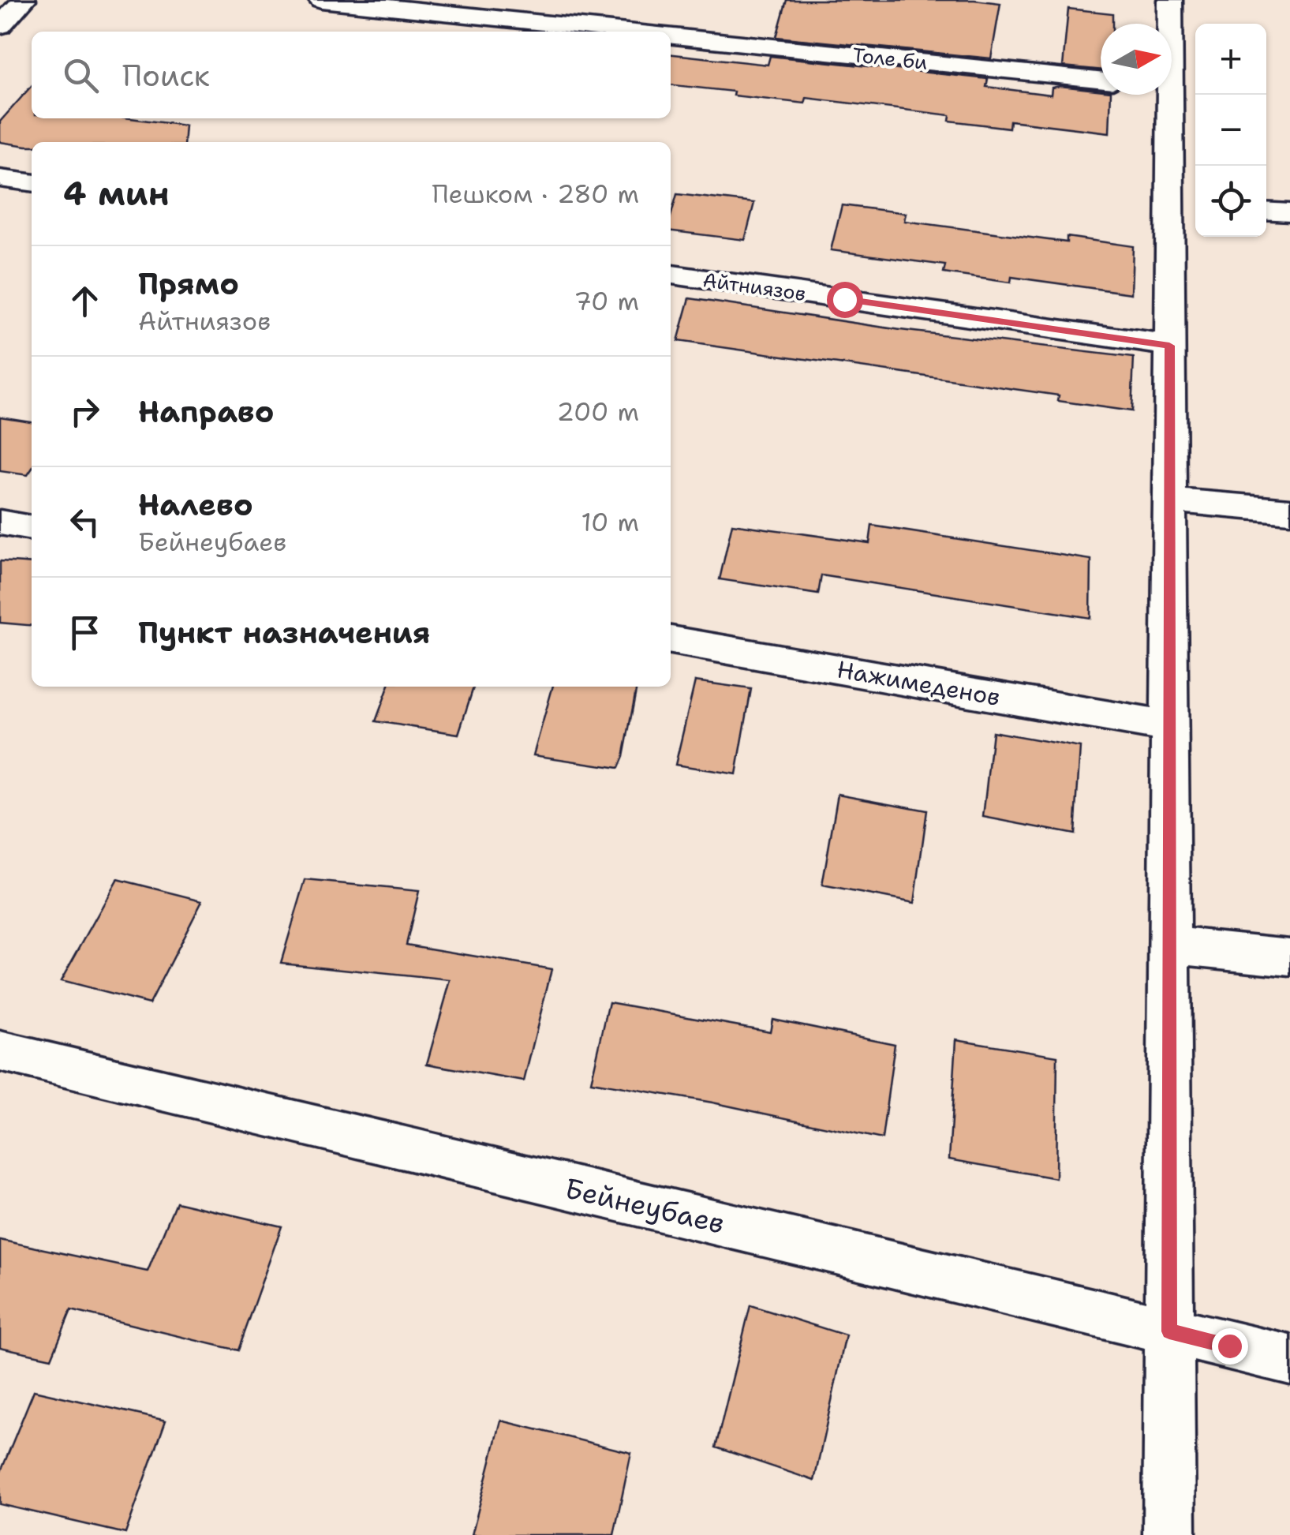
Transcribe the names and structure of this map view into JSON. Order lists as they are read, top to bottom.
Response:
{
  "streets": {
    "street": [
      "Толе би",
      "Айтниязов",
      "Нажимеденов",
      "Бейнеубаев"
    ]
  },
  "north": "right",
  "page": {
    "map_buttons": ["+", "−"],
    "search": "Поиск",
    "heading": ["4 мин", "Пешком · 280 m"],
    "list": [
      ["Прямо", "Айтниязов", "70 m"],
      ["Направо", "200 m"],
      ["Налево", "Бейнеубаев", "10 m"],
      "Пункт назначения"
    ]
  }
}
